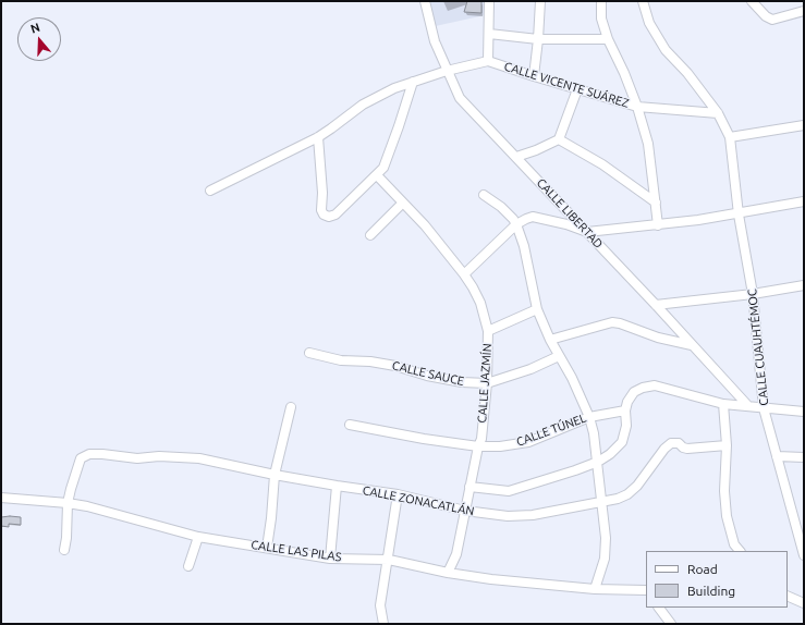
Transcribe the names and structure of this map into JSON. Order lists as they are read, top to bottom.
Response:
{
  "streets": {
    "street": [
      "CALLE VICENTE SUÁREZ",
      "CALLE LIBERTAD",
      "CALLE CUAUHTÉMOC",
      "CALLE SAUCE",
      "CALLE JAZMÍN",
      "CALLE TÚNEL",
      "CALLE ZONACATLÁN",
      "CALLE LAS PILAS"
    ]
  },
  "crossings": [
    ["CALLE VICENTE SUÁREZ", "CALLE LIBERTAD"],
    ["CALLE SAUCE", "CALLE JAZMÍN"],
    ["CALLE JAZMÍN", "CALLE TÚNEL"],
    ["CALLE JAZMÍN", "CALLE ZONACATLÁN"],
    ["CALLE JAZMÍN", "CALLE LAS PILAS"],
    ["CALLE ZONACATLÁN", "CALLE LAS PILAS"]
  ],
  "legend": ["Road", "Building"],
  "north": "top"
}
